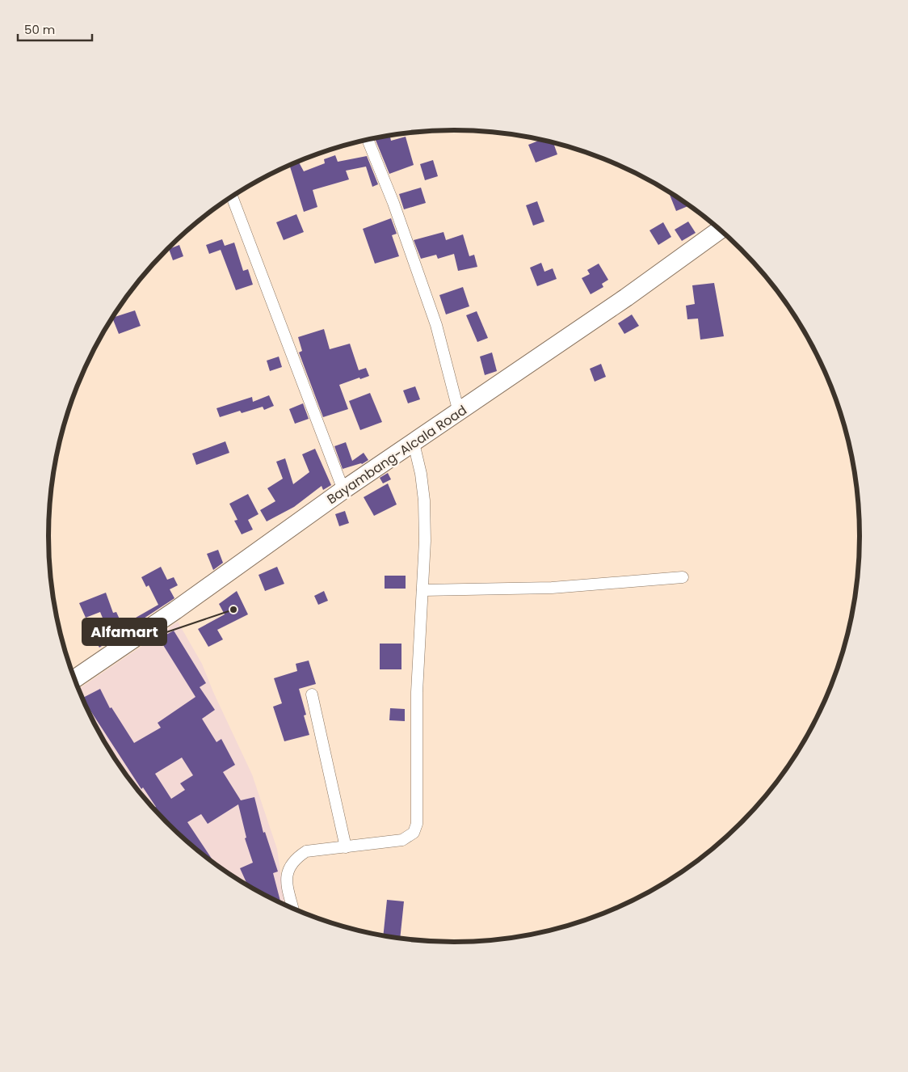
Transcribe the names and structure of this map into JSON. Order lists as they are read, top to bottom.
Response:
{
  "streets": {
    "main road": ["Bayambang-Alcala Road"]
  },
  "places": ["Alfamart"],
  "scale_bar": "50 m"
}
